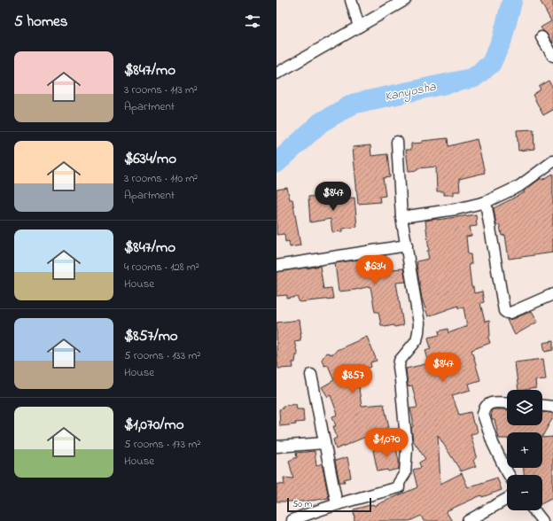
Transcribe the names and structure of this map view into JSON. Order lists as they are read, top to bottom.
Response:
{
  "water": ["Kanyosha"],
  "scale_bar": "50 m",
  "page": {
    "heading": "5 homes",
    "list": [
      {
        "name": "$847/mo",
        "note": "3 rooms · 113 m² · Apartment"
      },
      {
        "name": "$634/mo",
        "note": "3 rooms · 110 m² · Apartment"
      },
      {
        "name": "$847/mo",
        "note": "4 rooms · 128 m² · House"
      },
      {
        "name": "$857/mo",
        "note": "5 rooms · 133 m² · House"
      },
      {
        "name": "$1,070/mo",
        "note": "5 rooms · 173 m² · House"
      }
    ],
    "price": [
      "$847",
      "$634",
      "$847",
      "$857",
      "$1,070"
    ],
    "map_buttons": ["+", "−"],
    "scale": "50 m"
  }
}
